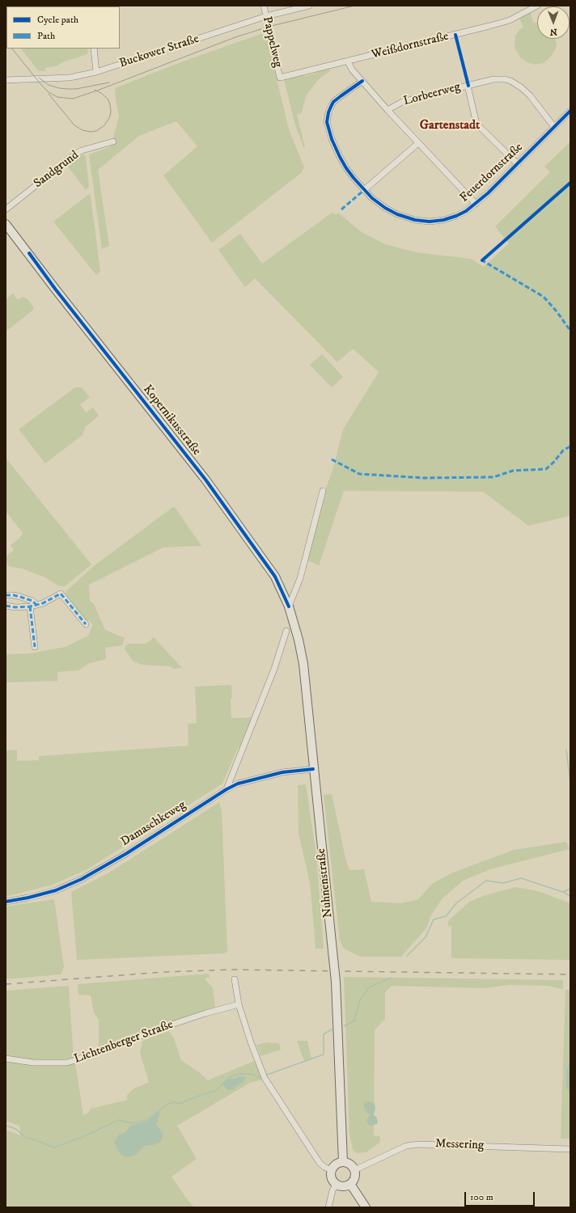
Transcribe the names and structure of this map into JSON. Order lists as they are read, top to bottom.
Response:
{
  "streets": {
    "main road": ["Kopernikusstraße", "Nuhnenstraße"],
    "street": [
      "Pappelweg",
      "Weißdornstraße",
      "Buckower Straße",
      "Lorbeerweg",
      "Sandgrund",
      "Feuerdornstraße",
      "Damaschkeweg",
      "Lichtenberger Straße",
      "Messering"
    ]
  },
  "crossings": [
    ["Pappelweg", "Weißdornstraße"],
    ["Pappelweg", "Buckower Straße"],
    ["Lorbeerweg", "Feuerdornstraße"],
    ["Kopernikusstraße", "Nuhnenstraße"],
    ["Damaschkeweg", "Nuhnenstraße"],
    ["Nuhnenstraße", "Messering"]
  ],
  "districts": ["Gartenstadt"],
  "legend": ["Cycle path", "Path"],
  "scale_bar": "100 m",
  "north": "bottom"
}
